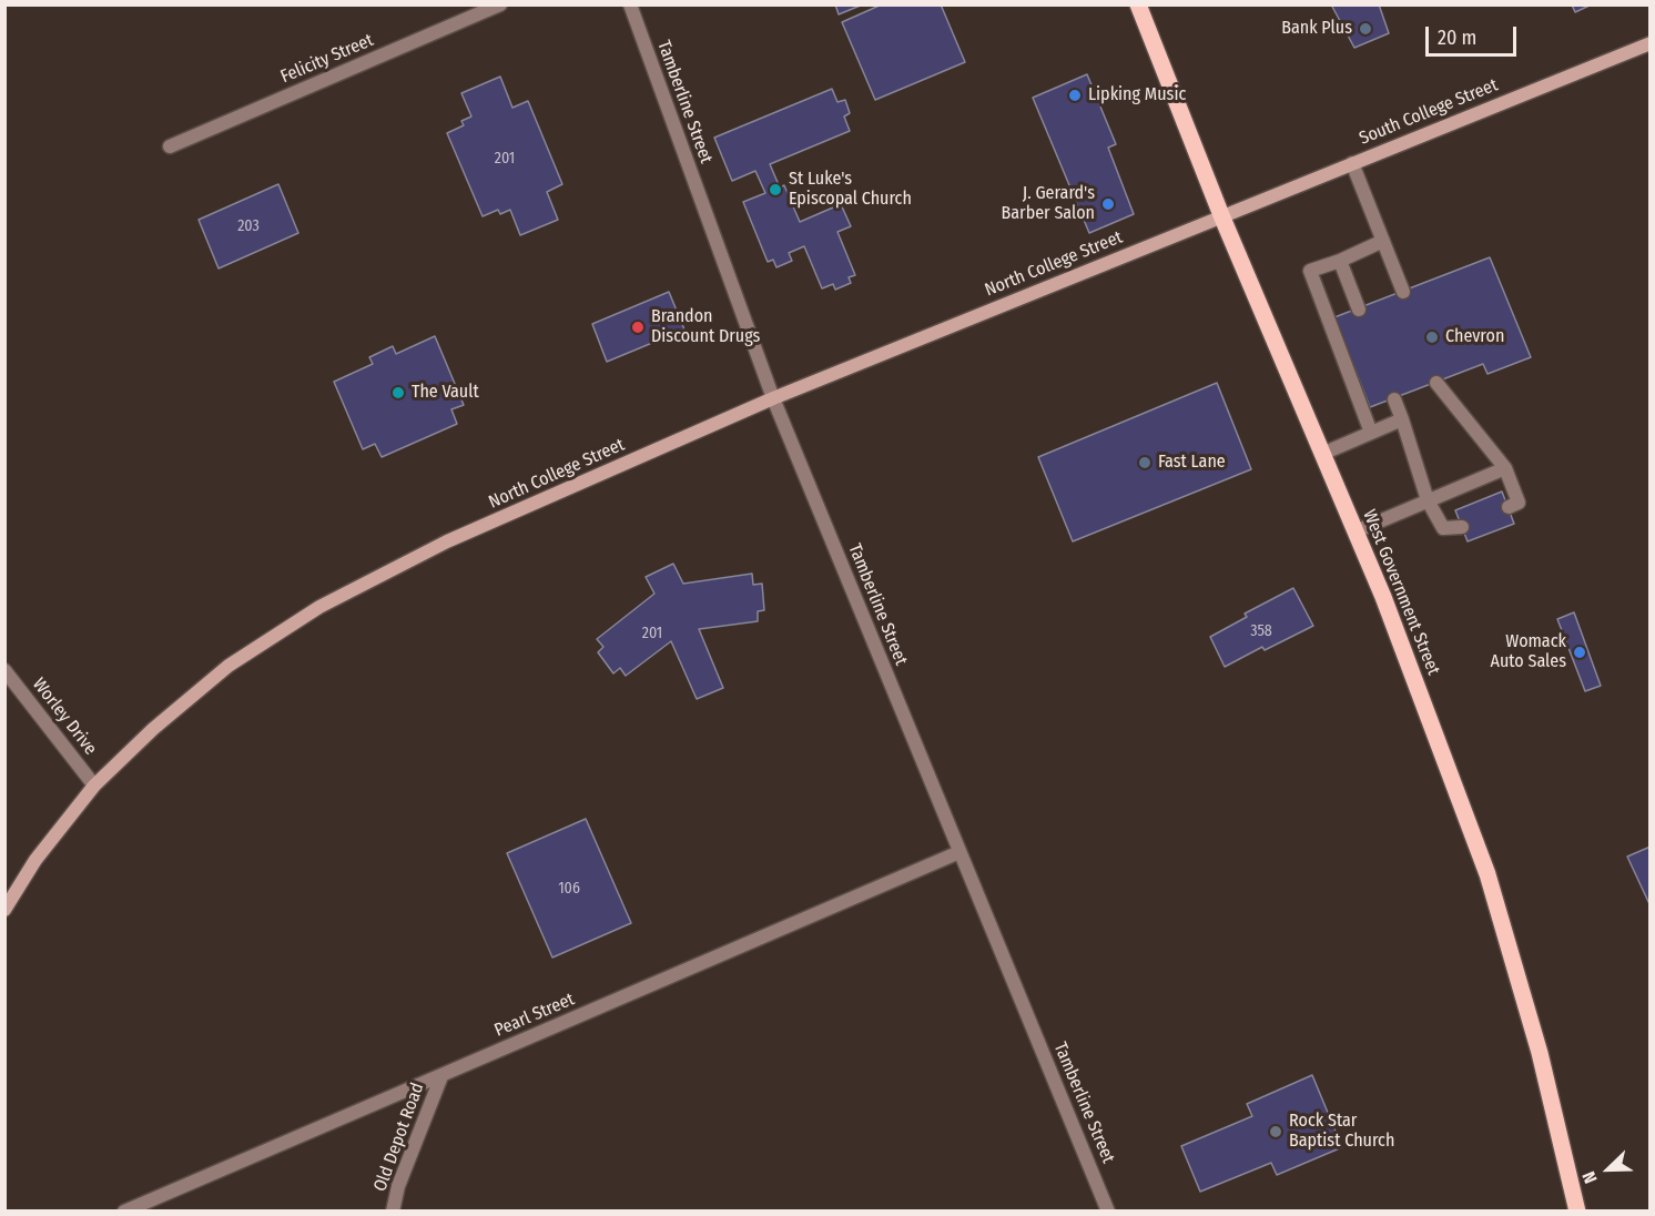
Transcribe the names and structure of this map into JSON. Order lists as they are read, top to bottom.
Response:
{
  "streets": {
    "main road": ["South College Street", "North College Street", "West Government Street"],
    "street": [
      "Felicity Street",
      "Tamberline Street",
      "Worley Drive",
      "Pearl Street",
      "Old Depot Road"
    ]
  },
  "crossings": [
    ["Tamberline Street", "North College Street"],
    ["Tamberline Street", "Pearl Street"],
    ["South College Street", "North College Street"],
    ["South College Street", "West Government Street"],
    ["North College Street", "West Government Street"],
    ["North College Street", "Worley Drive"],
    ["Pearl Street", "Old Depot Road"]
  ],
  "places": [
    "Bank Plus",
    "Lipking Music",
    "St Luke's Episcopal Church",
    "J. Gerard's Barber Salon",
    "Brandon Discount Drugs",
    "Chevron",
    "The Vault",
    "Fast Lane",
    "Womack Auto Sales",
    "Rock Star Baptist Church"
  ],
  "house_numbers": [
    "201",
    "203",
    "358",
    "201",
    "106"
  ],
  "scale_bar": "20 m",
  "north": "bottom left"
}
